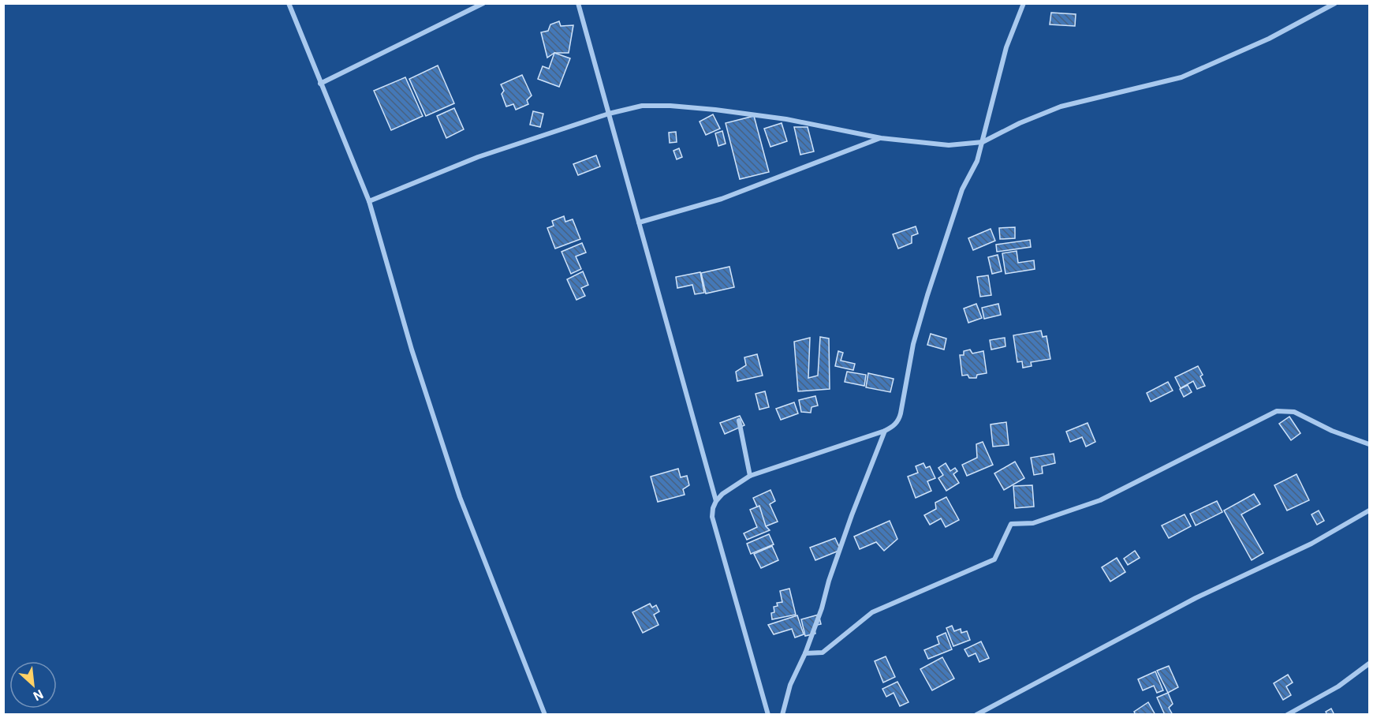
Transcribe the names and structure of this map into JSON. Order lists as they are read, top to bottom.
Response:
{
  "north": "bottom right"
}
